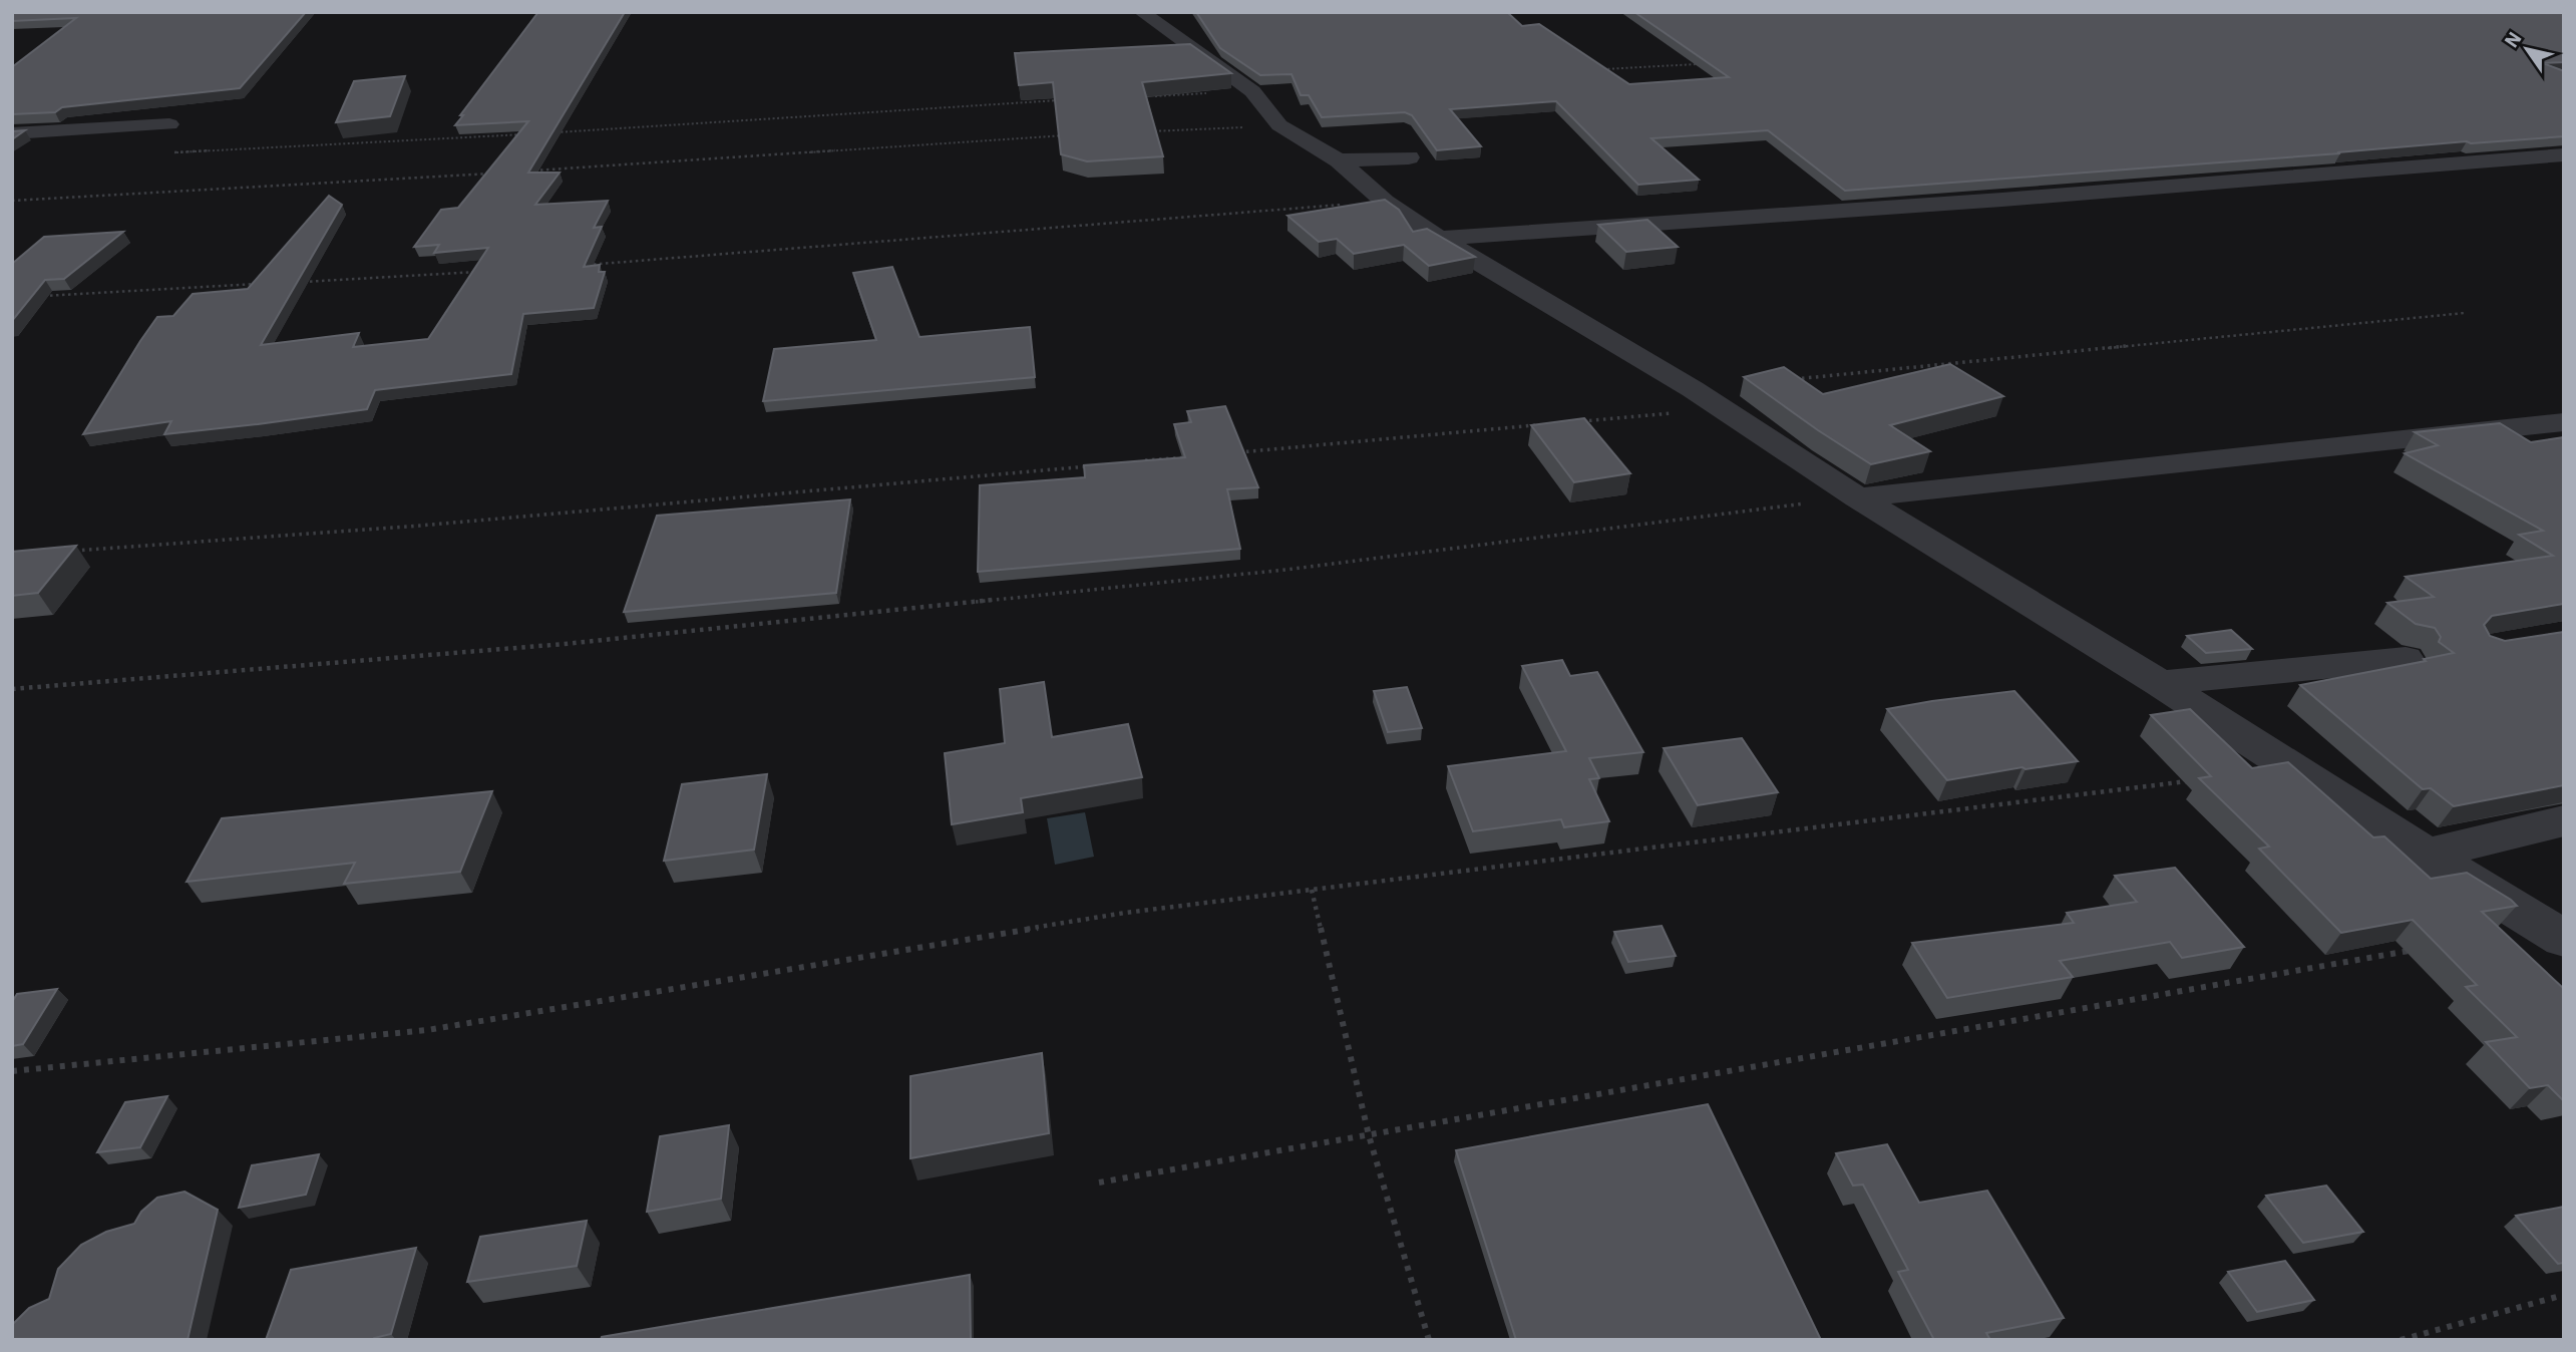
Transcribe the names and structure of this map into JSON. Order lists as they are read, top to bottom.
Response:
{
  "north": "top left"
}
